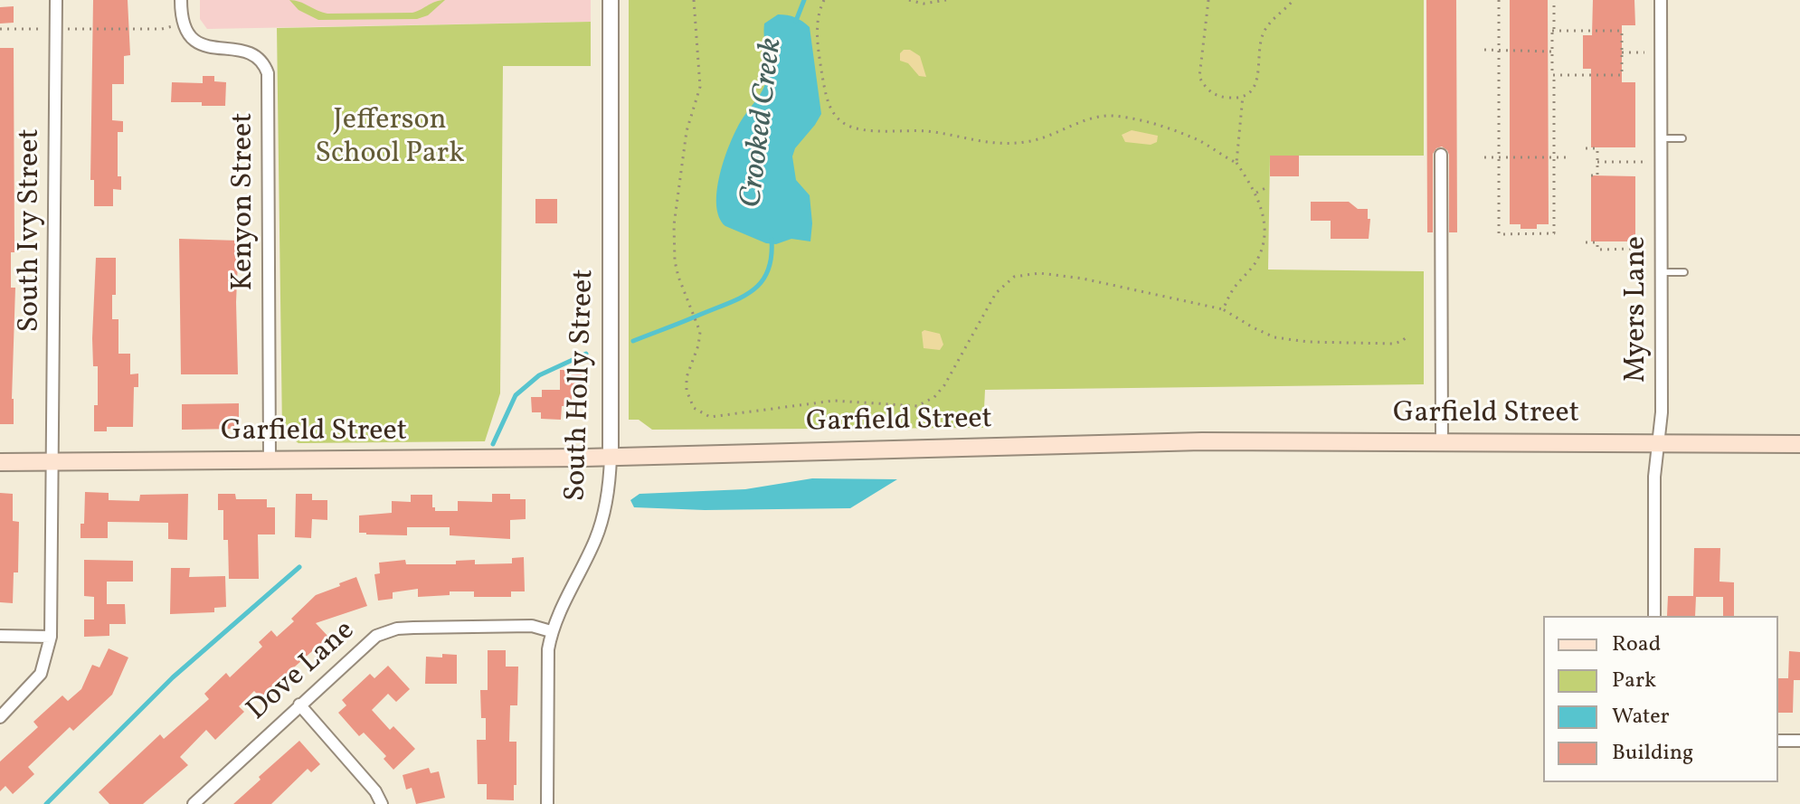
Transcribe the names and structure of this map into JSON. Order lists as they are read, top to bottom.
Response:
{
  "streets": {
    "main road": ["Garfield Street"],
    "street": [
      "Kenyon Street",
      "South Ivy Street",
      "Myers Lane",
      "South Holly Street",
      "Dove Lane"
    ]
  },
  "crossings": [
    ["Kenyon Street", "Garfield Street"],
    ["South Ivy Street", "Garfield Street"],
    ["Myers Lane", "Garfield Street"],
    ["South Holly Street", "Garfield Street"],
    ["South Holly Street", "Dove Lane"]
  ],
  "water": ["Crooked Creek"],
  "parks": ["Jefferson School Park"],
  "legend": [
    "Road",
    "Park",
    "Water",
    "Building"
  ]
}
